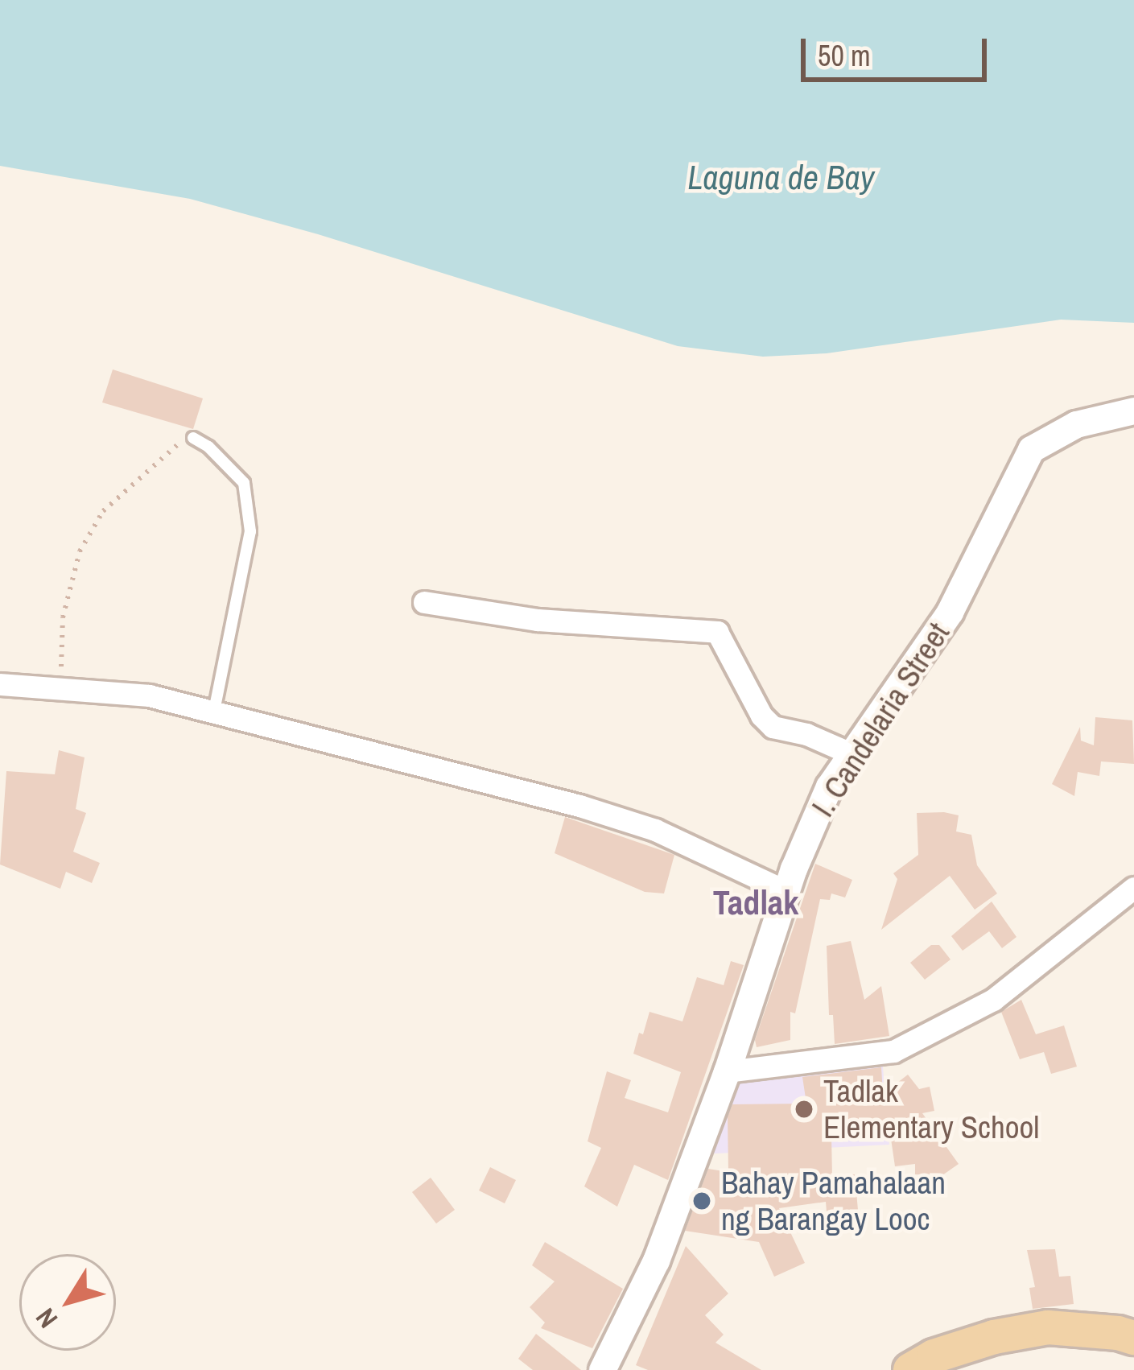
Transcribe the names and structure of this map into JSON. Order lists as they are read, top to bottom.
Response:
{
  "streets": {
    "street": ["I. Candelaria Street"]
  },
  "districts": ["Tadlak"],
  "water": ["Laguna de Bay"],
  "places": ["Tadlak Elementary School", "Bahay Pamahalaan ng Barangay Looc"],
  "scale_bar": "50 m",
  "north": "bottom left"
}
